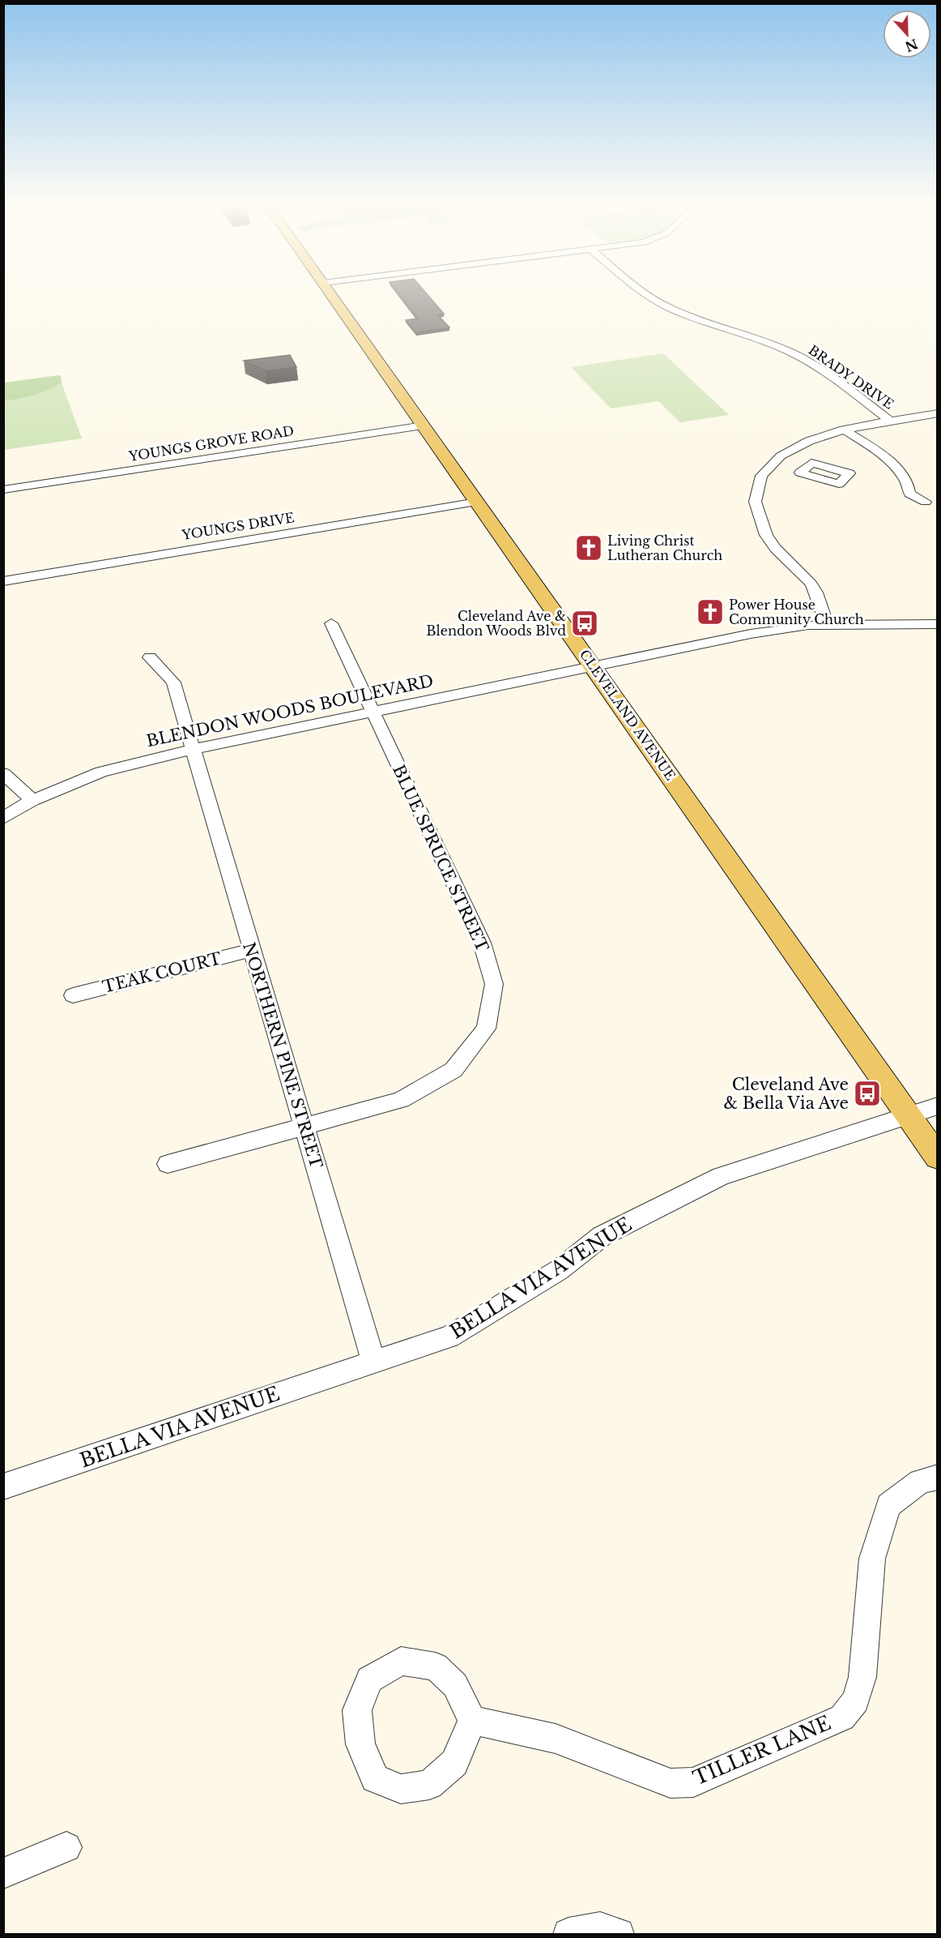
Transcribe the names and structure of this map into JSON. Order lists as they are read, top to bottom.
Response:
{
  "streets": {
    "main road": ["CLEVELAND AVENUE"],
    "street": [
      "BRADY DRIVE",
      "YOUNGS GROVE ROAD",
      "YOUNGS DRIVE",
      "BLENDON WOODS BOULEVARD",
      "BLUE SPRUCE STREET",
      "TEAK COURT",
      "NORTHERN PINE STREET",
      "BELLA VIA AVENUE",
      "TILLER LANE"
    ]
  },
  "crossings": [
    ["YOUNGS GROVE ROAD", "CLEVELAND AVENUE"],
    ["YOUNGS DRIVE", "CLEVELAND AVENUE"],
    ["BLENDON WOODS BOULEVARD", "CLEVELAND AVENUE"],
    ["BLENDON WOODS BOULEVARD", "BLUE SPRUCE STREET"],
    ["BLENDON WOODS BOULEVARD", "NORTHERN PINE STREET"],
    ["CLEVELAND AVENUE", "BELLA VIA AVENUE"],
    ["BLUE SPRUCE STREET", "NORTHERN PINE STREET"],
    ["TEAK COURT", "NORTHERN PINE STREET"],
    ["NORTHERN PINE STREET", "BELLA VIA AVENUE"]
  ],
  "places": {
    "church": ["Living Christ Lutheran Church", "Power House Community Church"],
    "bus stop": ["Cleveland Ave & Blendon Woods Blvd", "Cleveland Ave & Bella Via Ave"]
  },
  "north": "bottom"
}
